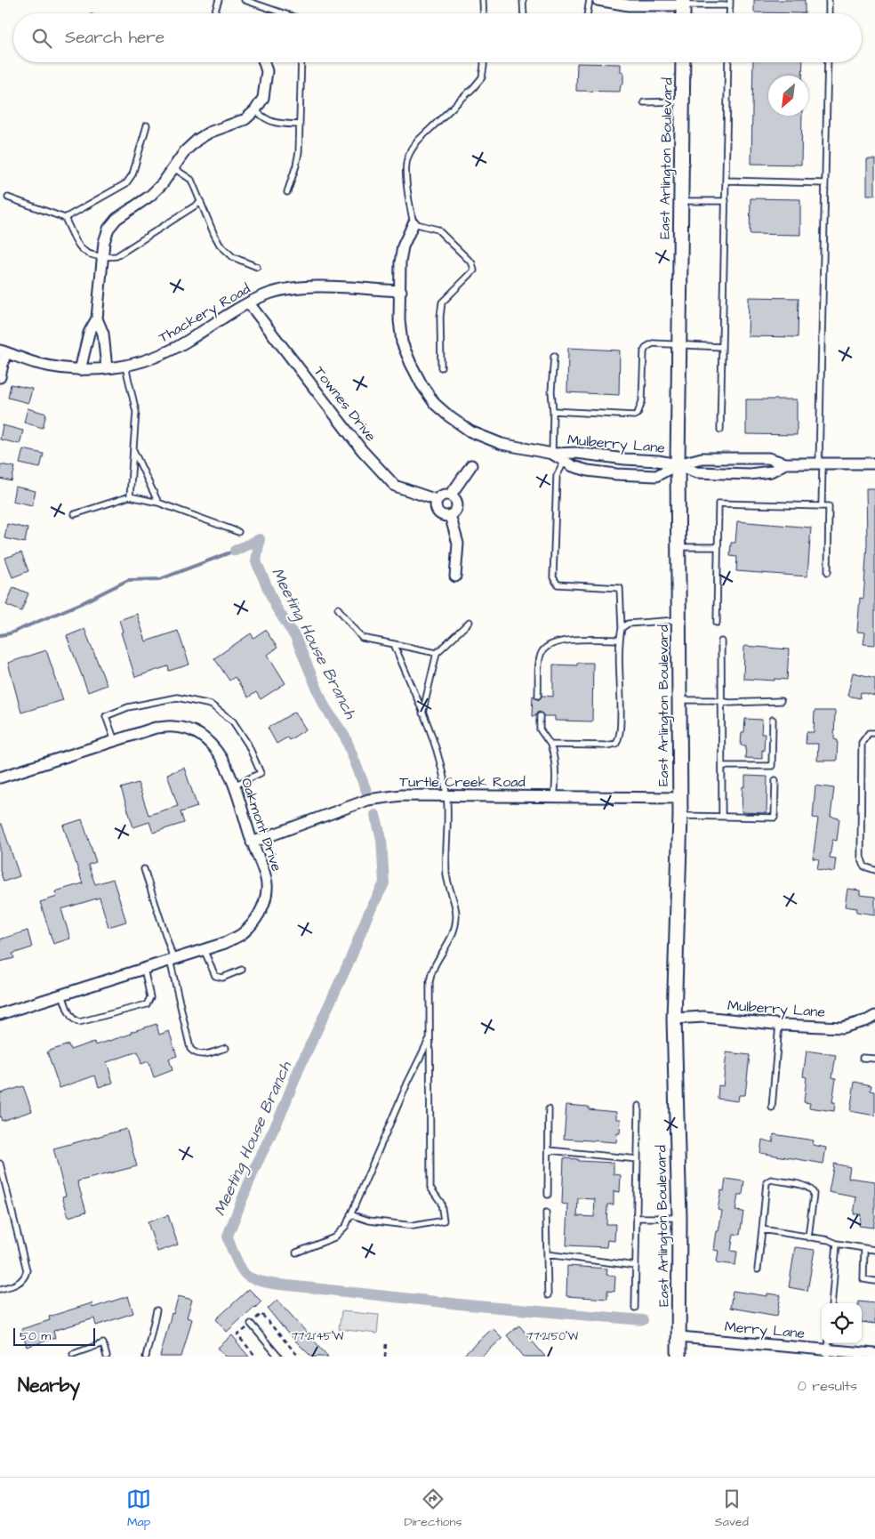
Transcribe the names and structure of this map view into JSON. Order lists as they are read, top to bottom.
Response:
{
  "streets": {
    "main road": ["East Arlington Boulevard"],
    "street": [
      "Thackery Road",
      "Townes Drive",
      "Mulberry Lane",
      "Turtle Creek Road",
      "Oakmont Drive",
      "Merry Lane"
    ]
  },
  "crossings": [
    ["East Arlington Boulevard", "Mulberry Lane"],
    ["East Arlington Boulevard", "Turtle Creek Road"],
    ["East Arlington Boulevard", "Merry Lane"],
    ["Thackery Road", "Townes Drive"],
    ["Thackery Road", "Mulberry Lane"],
    ["Turtle Creek Road", "Oakmont Drive"]
  ],
  "water": ["Meeting House Branch"],
  "scale_bar": "50 m",
  "north": "bottom left",
  "page": {
    "search": "Search here",
    "scale": "50 m",
    "heading": ["Nearby", "0 results"],
    "nav": ["Map", "Directions", "Saved"]
  },
  "coordinates": ["77°21'45\"W", "77°21'50\"W"]
}
